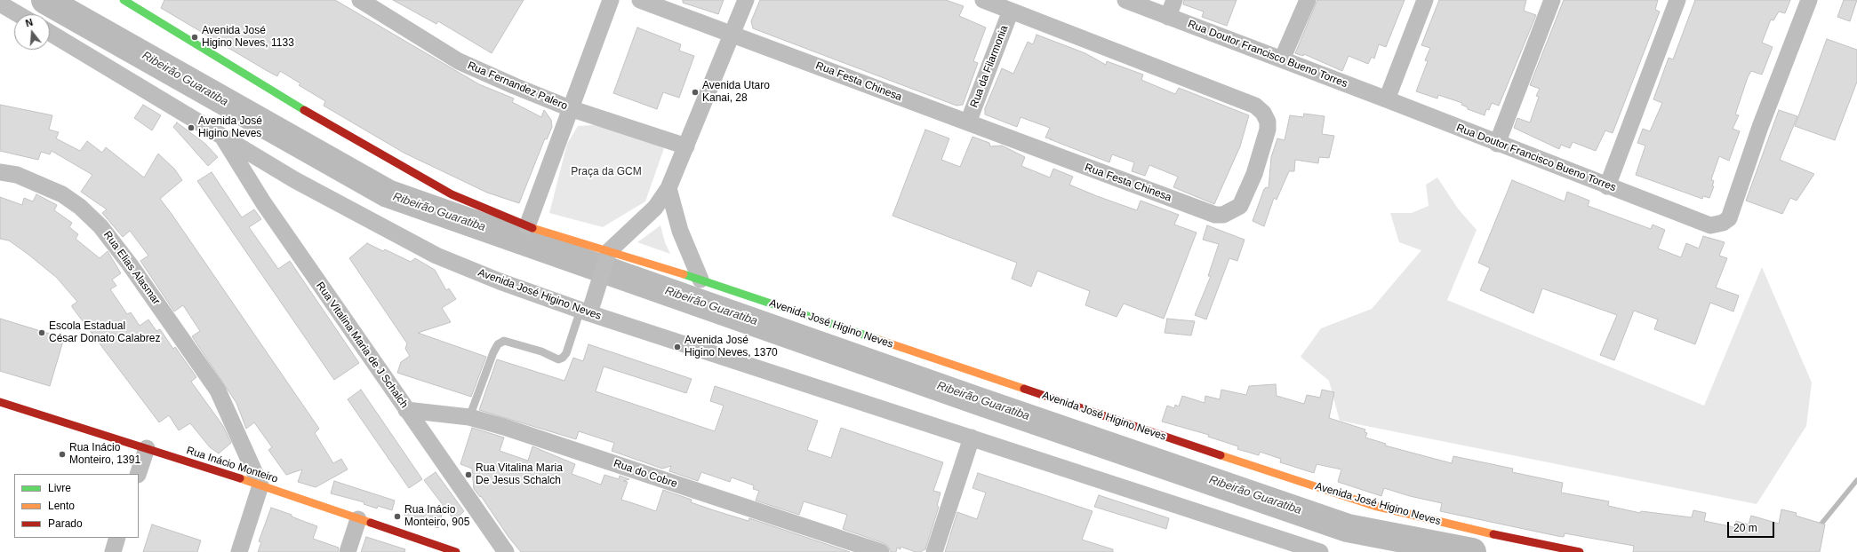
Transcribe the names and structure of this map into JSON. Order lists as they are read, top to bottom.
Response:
{
  "streets": {
    "street": [
      "Rua Doutor Francisco Bueno Torres",
      "Rua da Filarmonia",
      "Rua Festa Chinesa",
      "Rua Fernandez Palero",
      "Rua Elias Alasmar",
      "Avenida José Higino Neves",
      "Rua Vitalina Maria de J Schalch",
      "Rua Inácio Monteiro",
      "Rua do Cobre"
    ]
  },
  "crossings": [
    ["Rua da Filarmonia", "Rua Festa Chinesa"],
    ["Rua Elias Alasmar", "Rua Inácio Monteiro"],
    ["Avenida José Higino Neves", "Rua Vitalina Maria de J Schalch"],
    ["Rua Vitalina Maria de J Schalch", "Rua do Cobre"]
  ],
  "water": ["Ribeirão Guaratiba"],
  "parks": ["Praça da GCM"],
  "places": [
    "Avenida José Higino Neves, 1133",
    "Avenida Utaro Kanai, 28",
    "Avenida José Higino Neves",
    "Escola Estadual César Donato Calabrez",
    "Avenida José Higino Neves, 1370",
    "Rua Inácio Monteiro, 1391",
    "Rua Vitalina Maria De Jesus Schalch",
    "Rua Inácio Monteiro, 905"
  ],
  "legend": ["Livre", "Lento", "Parado"],
  "scale_bar": "20 m",
  "north": "top"
}
